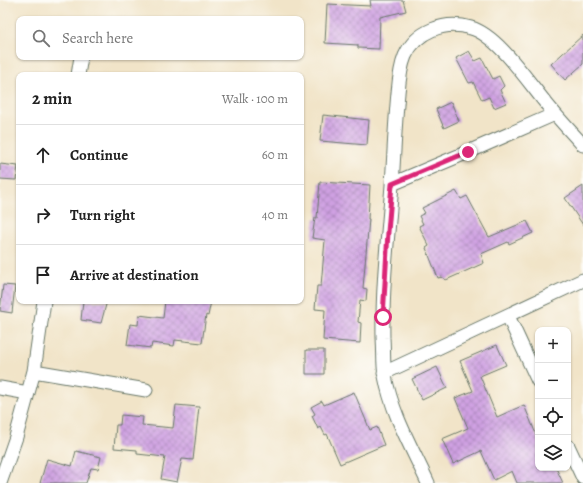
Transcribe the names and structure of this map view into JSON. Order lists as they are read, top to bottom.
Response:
{
  "page": {
    "search": "Search here",
    "heading": ["2 min", "Walk · 100 m"],
    "list": [
      ["Continue", "60 m"],
      ["Turn right", "40 m"],
      "Arrive at destination"
    ],
    "map_buttons": ["+", "−"]
  }
}
